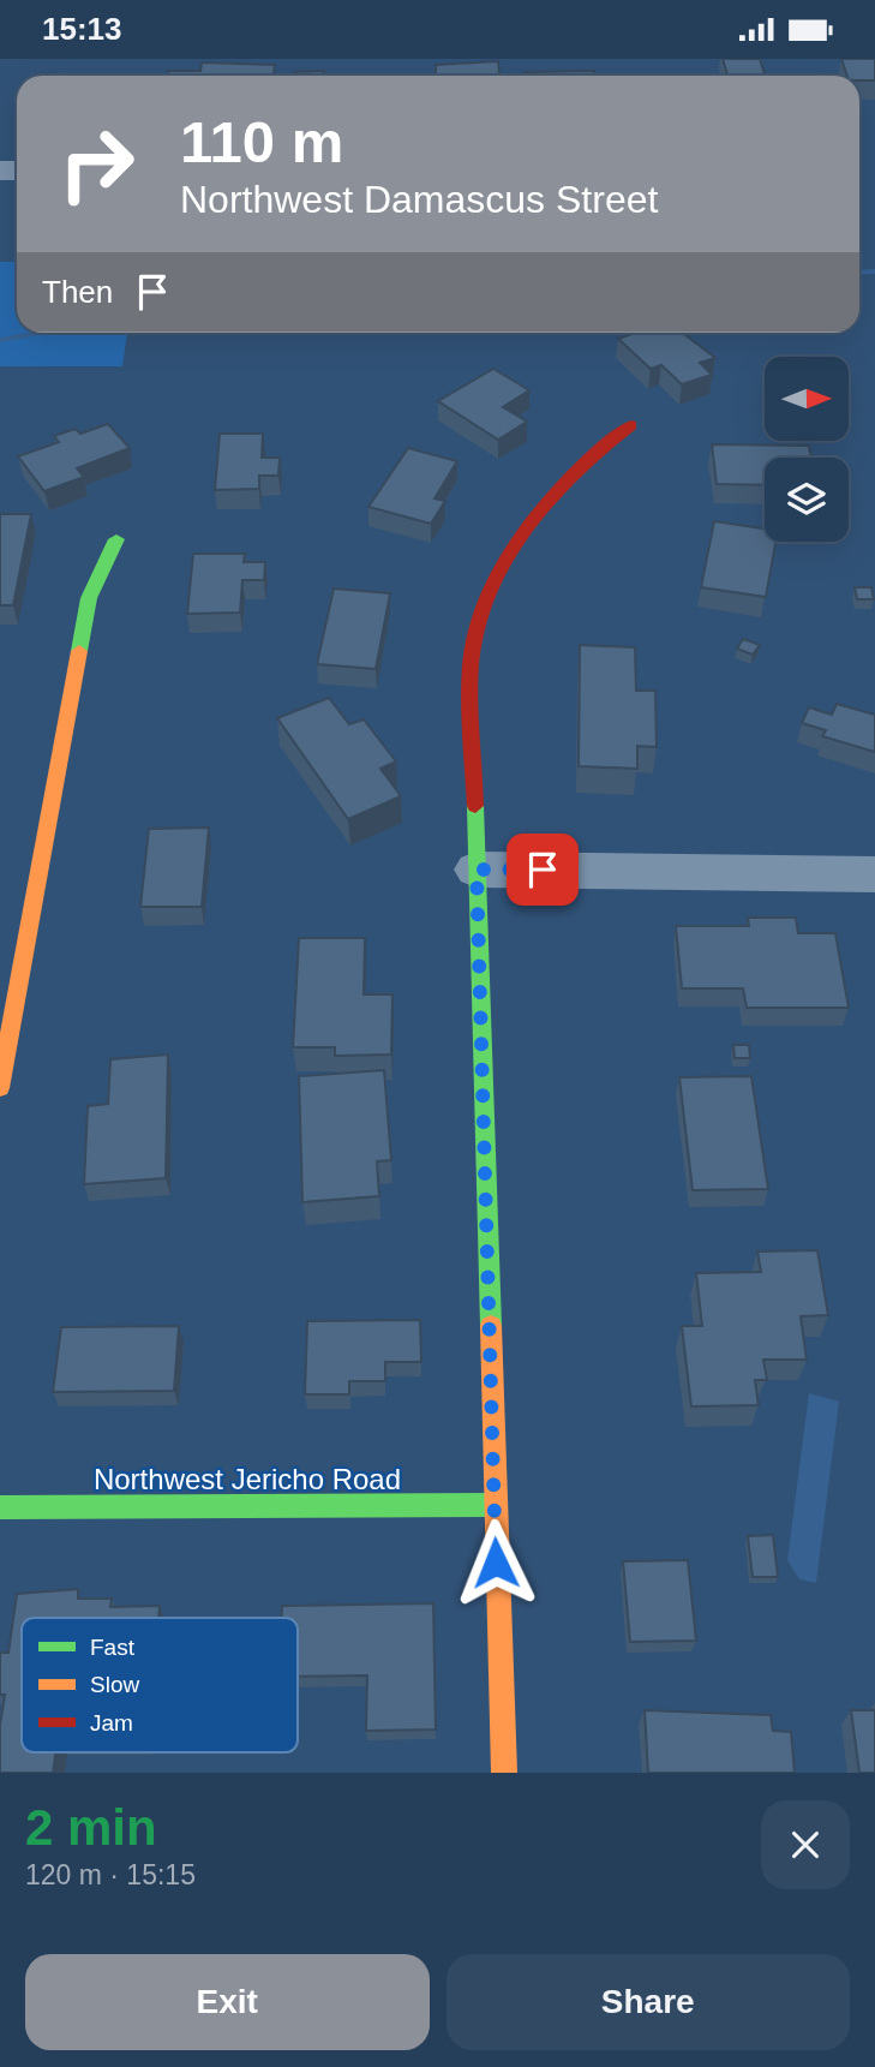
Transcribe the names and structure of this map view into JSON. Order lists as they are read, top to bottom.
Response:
{
  "streets": {
    "street": ["Northwest Jericho Road"]
  },
  "legend": ["Fast", "Slow", "Jam"],
  "north": "right",
  "page": {
    "status": "15:13",
    "turn": ["110 m", "Northwest Damascus Street"],
    "then": "Then",
    "heading": ["2 min", "120 m · 15:15"],
    "buttons": ["Exit", "Share"]
  }
}
